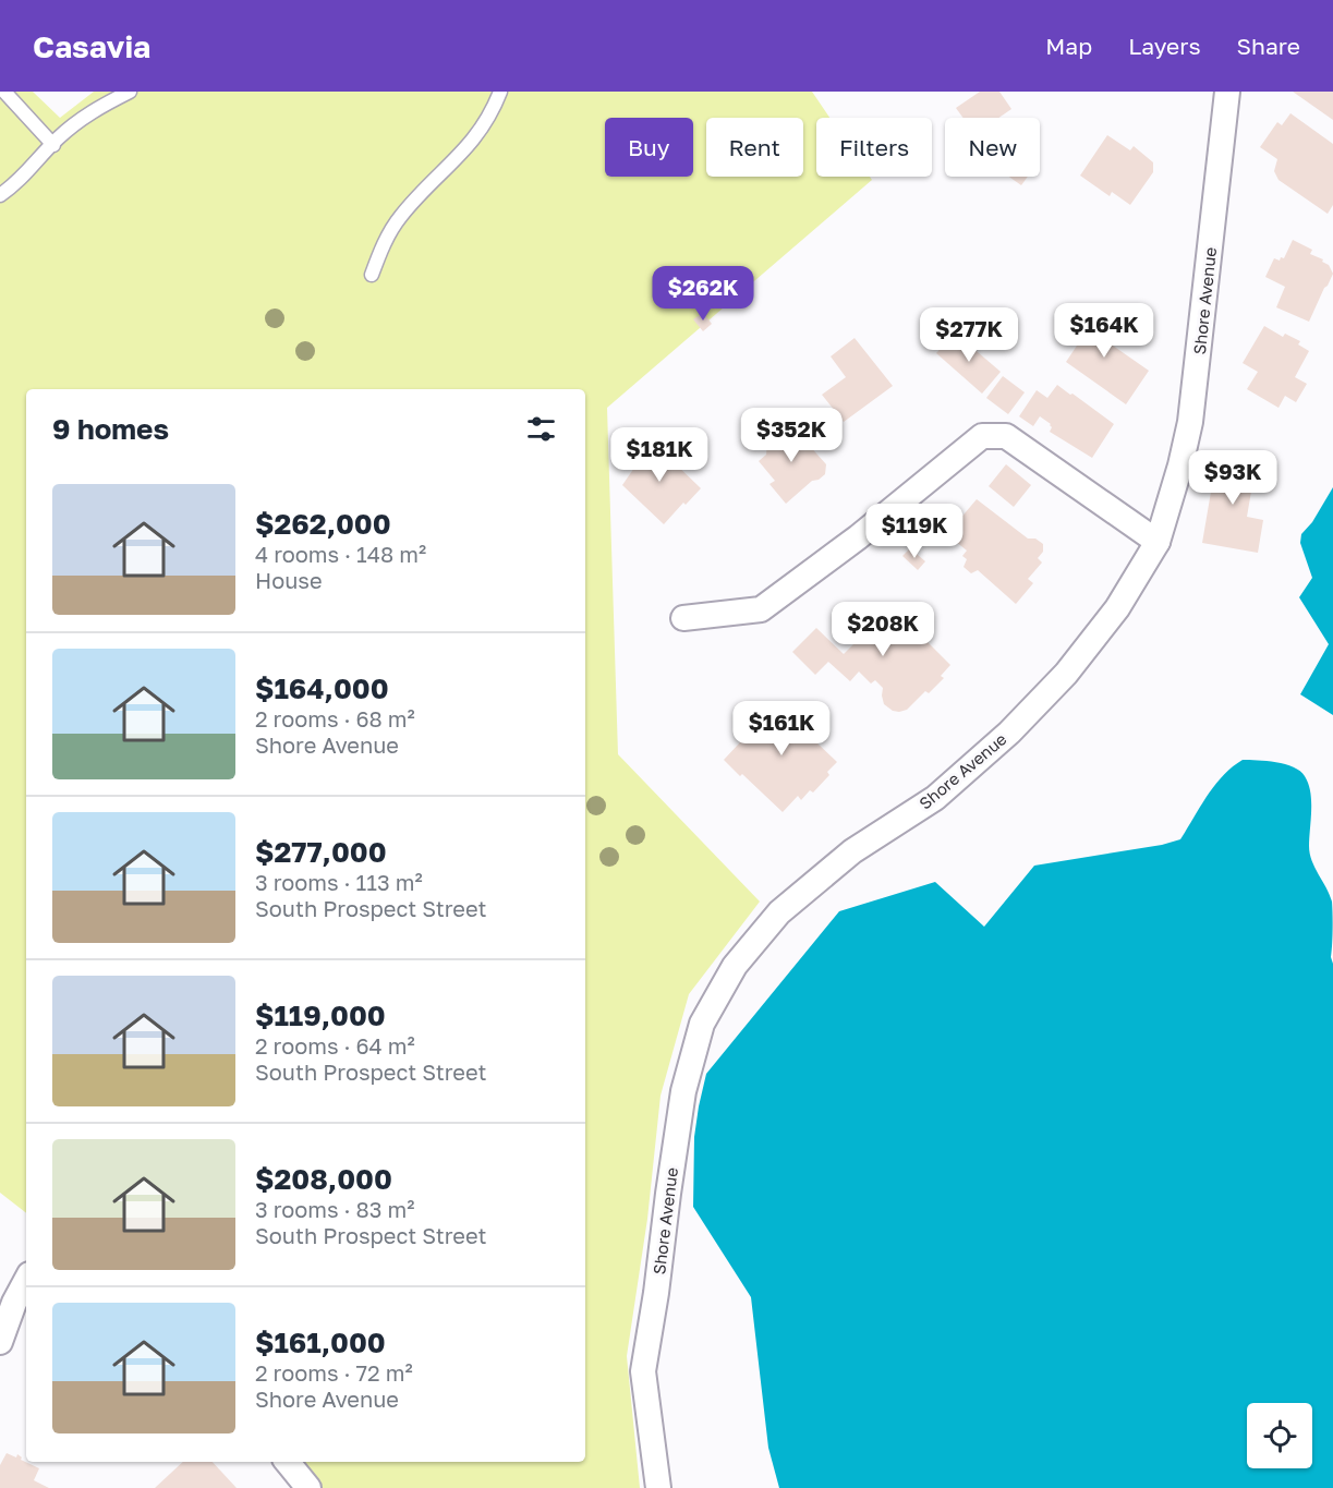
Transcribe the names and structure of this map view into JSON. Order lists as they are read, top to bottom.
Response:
{
  "streets": {
    "street": ["Shore Avenue"]
  },
  "page": {
    "header": "Casavia",
    "nav": ["Map", "Layers", "Share"],
    "chip": [
      "Buy",
      "Rent",
      "Filters",
      "New"
    ],
    "price": [
      "$262K",
      "$164K",
      "$277K",
      "$352K",
      "$181K",
      "$93K",
      "$119K",
      "$208K",
      "$161K"
    ],
    "heading": "9 homes",
    "list": [
      {
        "name": "$262,000",
        "note": "4 rooms · 148 m² · House"
      },
      {
        "name": "$164,000",
        "note": "2 rooms · 68 m² · Shore Avenue"
      },
      {
        "name": "$277,000",
        "note": "3 rooms · 113 m² · South Prospect Street"
      },
      {
        "name": "$119,000",
        "note": "2 rooms · 64 m² · South Prospect Street"
      },
      {
        "name": "$208,000",
        "note": "3 rooms · 83 m² · South Prospect Street"
      },
      {
        "name": "$161,000",
        "note": "2 rooms · 72 m² · Shore Avenue"
      }
    ]
  }
}
